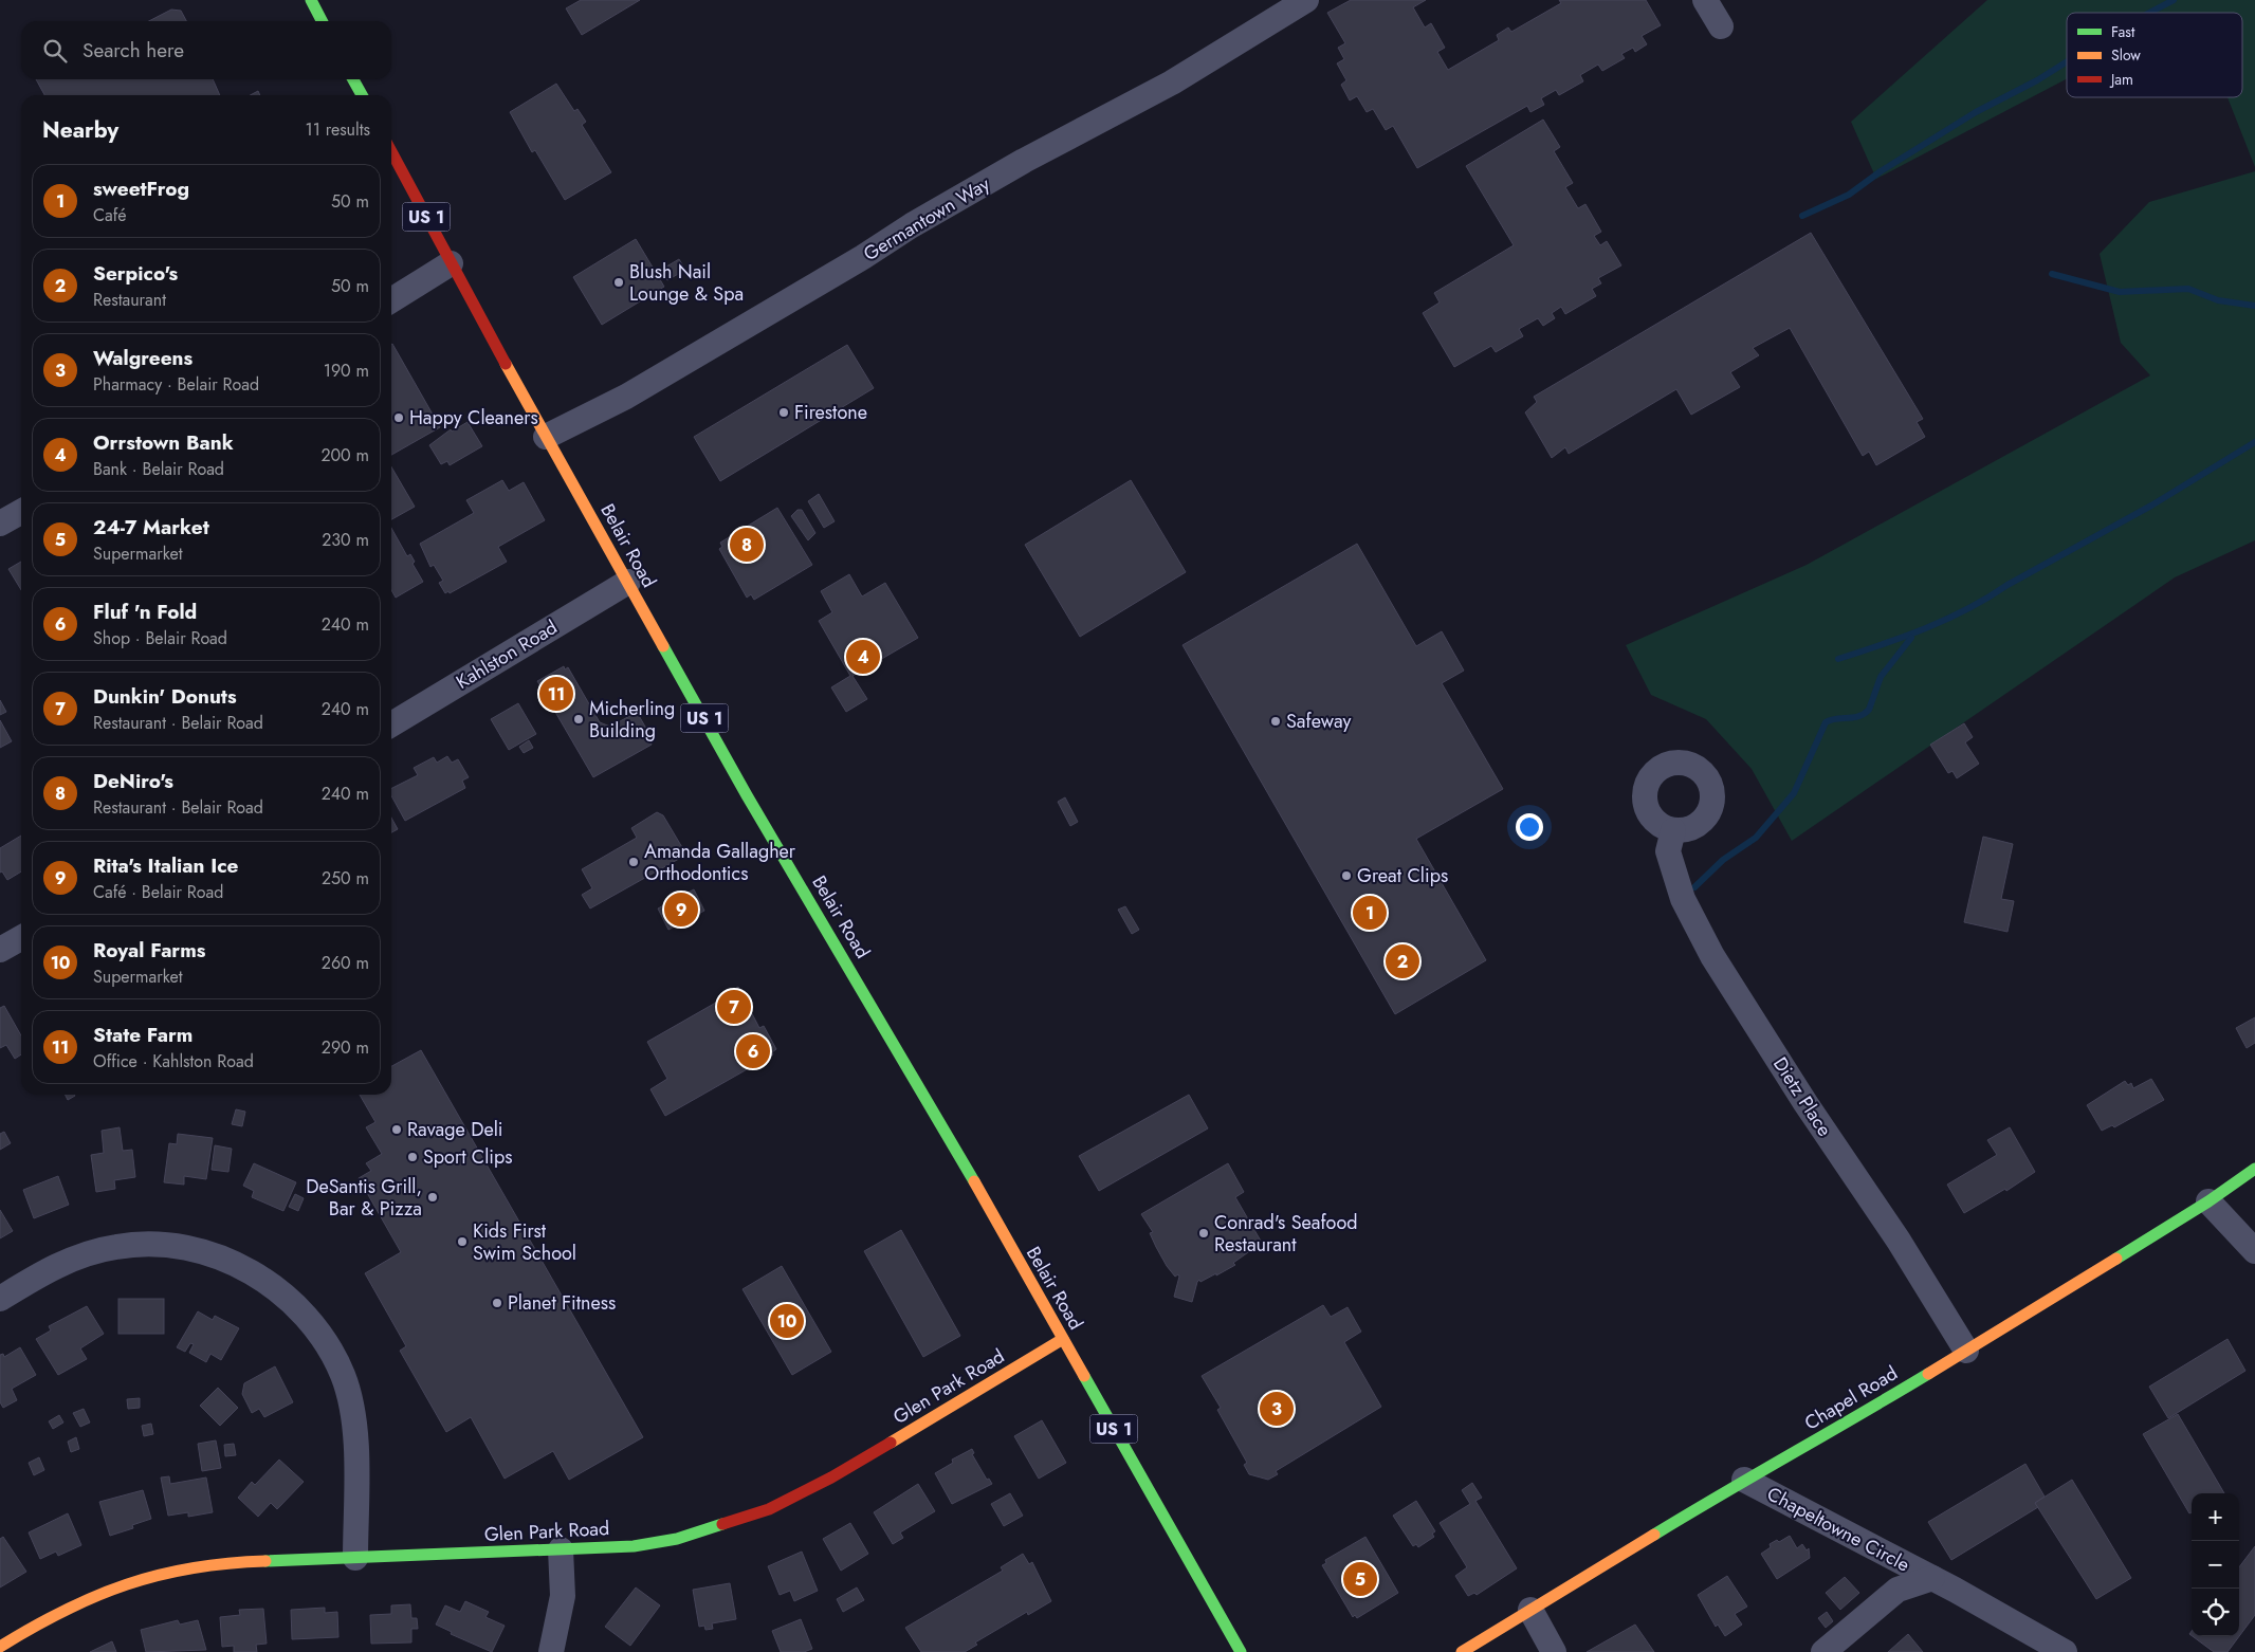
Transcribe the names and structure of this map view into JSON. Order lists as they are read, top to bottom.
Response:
{
  "streets": {
    "main road": [
      "US 1",
      "Belair Road",
      "Glen Park Road",
      "Chapel Road"
    ],
    "street": [
      "Germantown Way",
      "Kahlston Road",
      "Dietz Place",
      "Chapeltowne Circle"
    ]
  },
  "crossings": [
    ["Germantown Way", "Belair Road"],
    ["Belair Road", "Kahlston Road"],
    ["Belair Road", "Glen Park Road"],
    ["Dietz Place", "Chapel Road"],
    ["Chapel Road", "Chapeltowne Circle"]
  ],
  "places": [
    "Blush Nail Lounge & Spa",
    "Firestone",
    "Happy Cleaners",
    "Micherling Building",
    "Safeway",
    "Amanda Gallagher Orthodontics",
    "Great Clips",
    "Ravage Deli",
    "Sport Clips",
    "DeSantis Grill, Bar & Pizza",
    "Conrad's Seafood Restaurant",
    "Kids First Swim School",
    "Planet Fitness"
  ],
  "legend": ["Fast", "Slow", "Jam"],
  "page": {
    "search": "Search here",
    "heading": ["Nearby", "11 results"],
    "list": [
      {
        "mark": "1",
        "name": "sweetFrog",
        "note": "Café",
        "value": "50 m"
      },
      {
        "mark": "2",
        "name": "Serpico's",
        "note": "Restaurant",
        "value": "50 m"
      },
      {
        "mark": "3",
        "name": "Walgreens",
        "note": "Pharmacy · Belair Road",
        "value": "190 m"
      },
      {
        "mark": "4",
        "name": "Orrstown Bank",
        "note": "Bank · Belair Road",
        "value": "200 m"
      },
      {
        "mark": "5",
        "name": "24-7 Market",
        "note": "Supermarket",
        "value": "230 m"
      },
      {
        "mark": "6",
        "name": "Fluf 'n Fold",
        "note": "Shop · Belair Road",
        "value": "240 m"
      },
      {
        "mark": "7",
        "name": "Dunkin' Donuts",
        "note": "Restaurant · Belair Road",
        "value": "240 m"
      },
      {
        "mark": "8",
        "name": "DeNiro's",
        "note": "Restaurant · Belair Road",
        "value": "240 m"
      },
      {
        "mark": "9",
        "name": "Rita's Italian Ice",
        "note": "Café · Belair Road",
        "value": "250 m"
      },
      {
        "mark": "10",
        "name": "Royal Farms",
        "note": "Supermarket",
        "value": "260 m"
      },
      {
        "mark": "11",
        "name": "State Farm",
        "note": "Office · Kahlston Road",
        "value": "290 m"
      }
    ],
    "pins": [
      "8",
      "4",
      "11",
      "9",
      "1",
      "2",
      "7",
      "6",
      "10",
      "3",
      "5"
    ],
    "map_buttons": ["+", "−"]
  }
}
